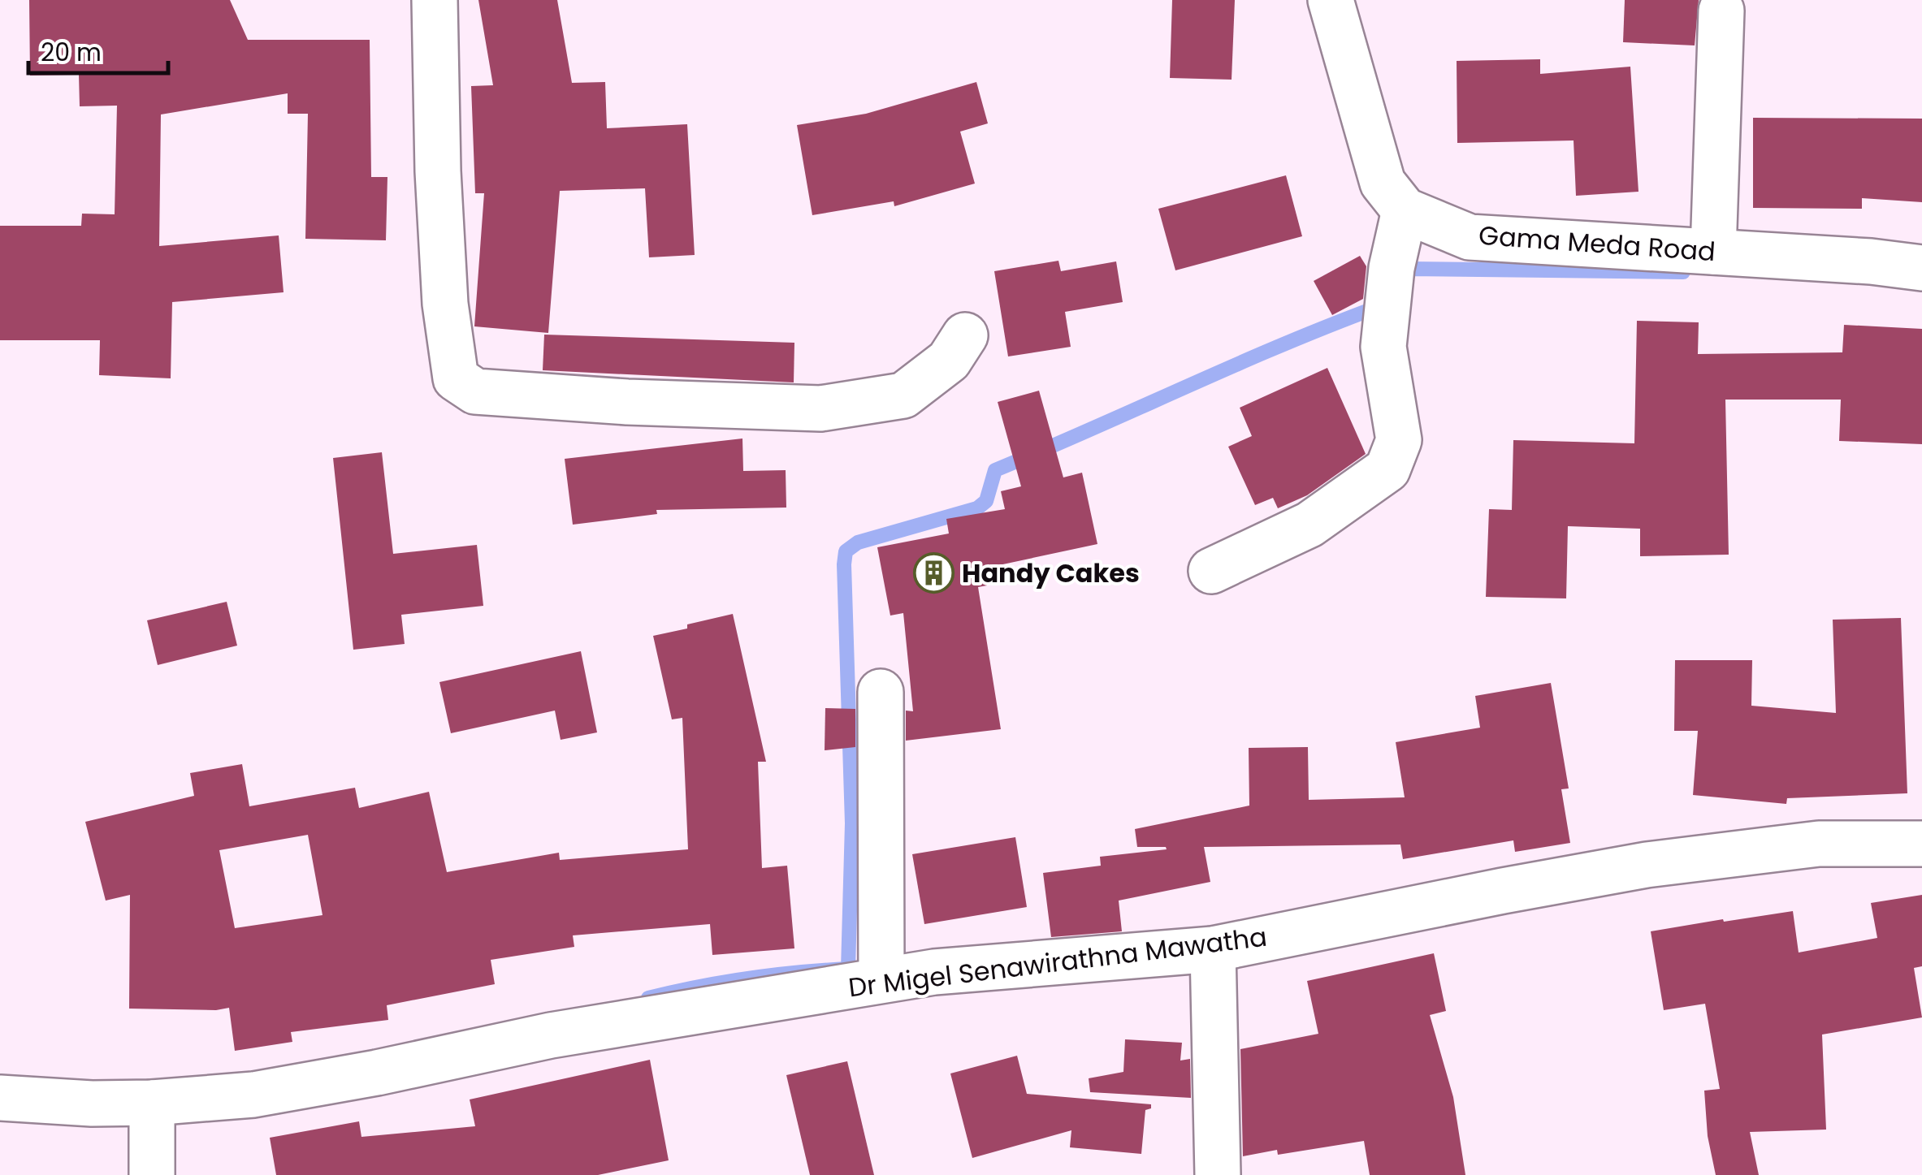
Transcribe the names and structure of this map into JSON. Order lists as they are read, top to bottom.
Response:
{
  "streets": {
    "street": ["Gama Meda Road", "Dr Migel Senawirathna Mawatha"]
  },
  "places": {
    "building": ["Handy Cakes"]
  },
  "scale_bar": "20 m"
}
